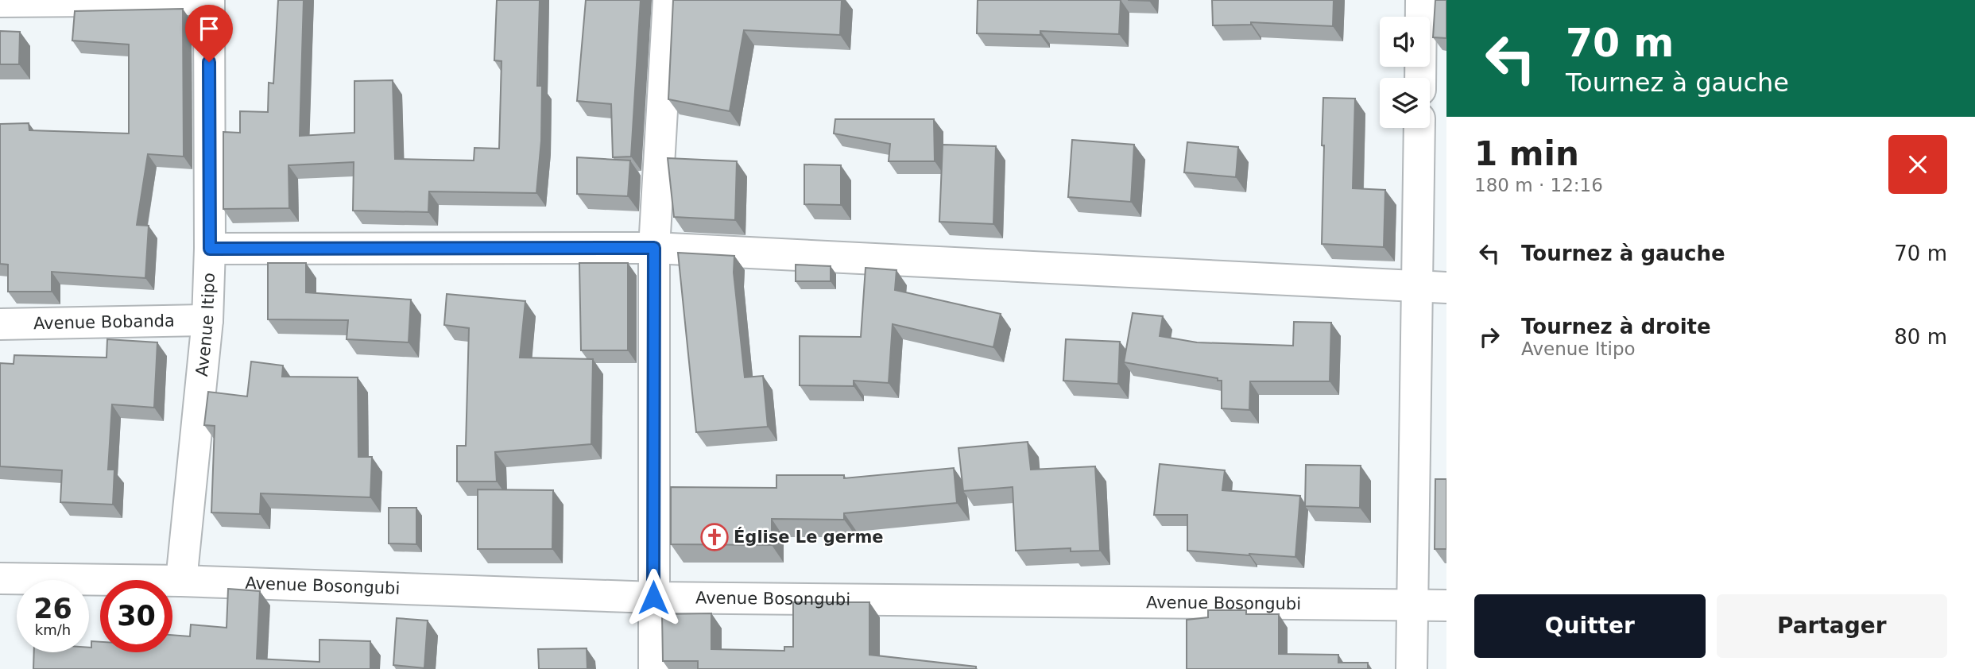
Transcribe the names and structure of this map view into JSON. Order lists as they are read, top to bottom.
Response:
{
  "streets": {
    "street": ["Avenue Bobanda", "Avenue Itipo", "Avenue Bosongubi"]
  },
  "crossings": [
    ["Avenue Bobanda", "Avenue Itipo"],
    ["Avenue Itipo", "Avenue Bosongubi"]
  ],
  "places": {
    "church": ["Église Le germe"]
  },
  "page": {
    "turn": ["70 m", "Tournez à gauche"],
    "heading": ["1 min", "180 m · 12:16"],
    "list": [
      {
        "name": "Tournez à gauche",
        "value": "70 m"
      },
      {
        "name": "Tournez à droite",
        "note": "Avenue Itipo",
        "value": "80 m"
      }
    ],
    "speed": "26 km/h",
    "limit": "30",
    "buttons": ["Quitter", "Partager"]
  }
}
